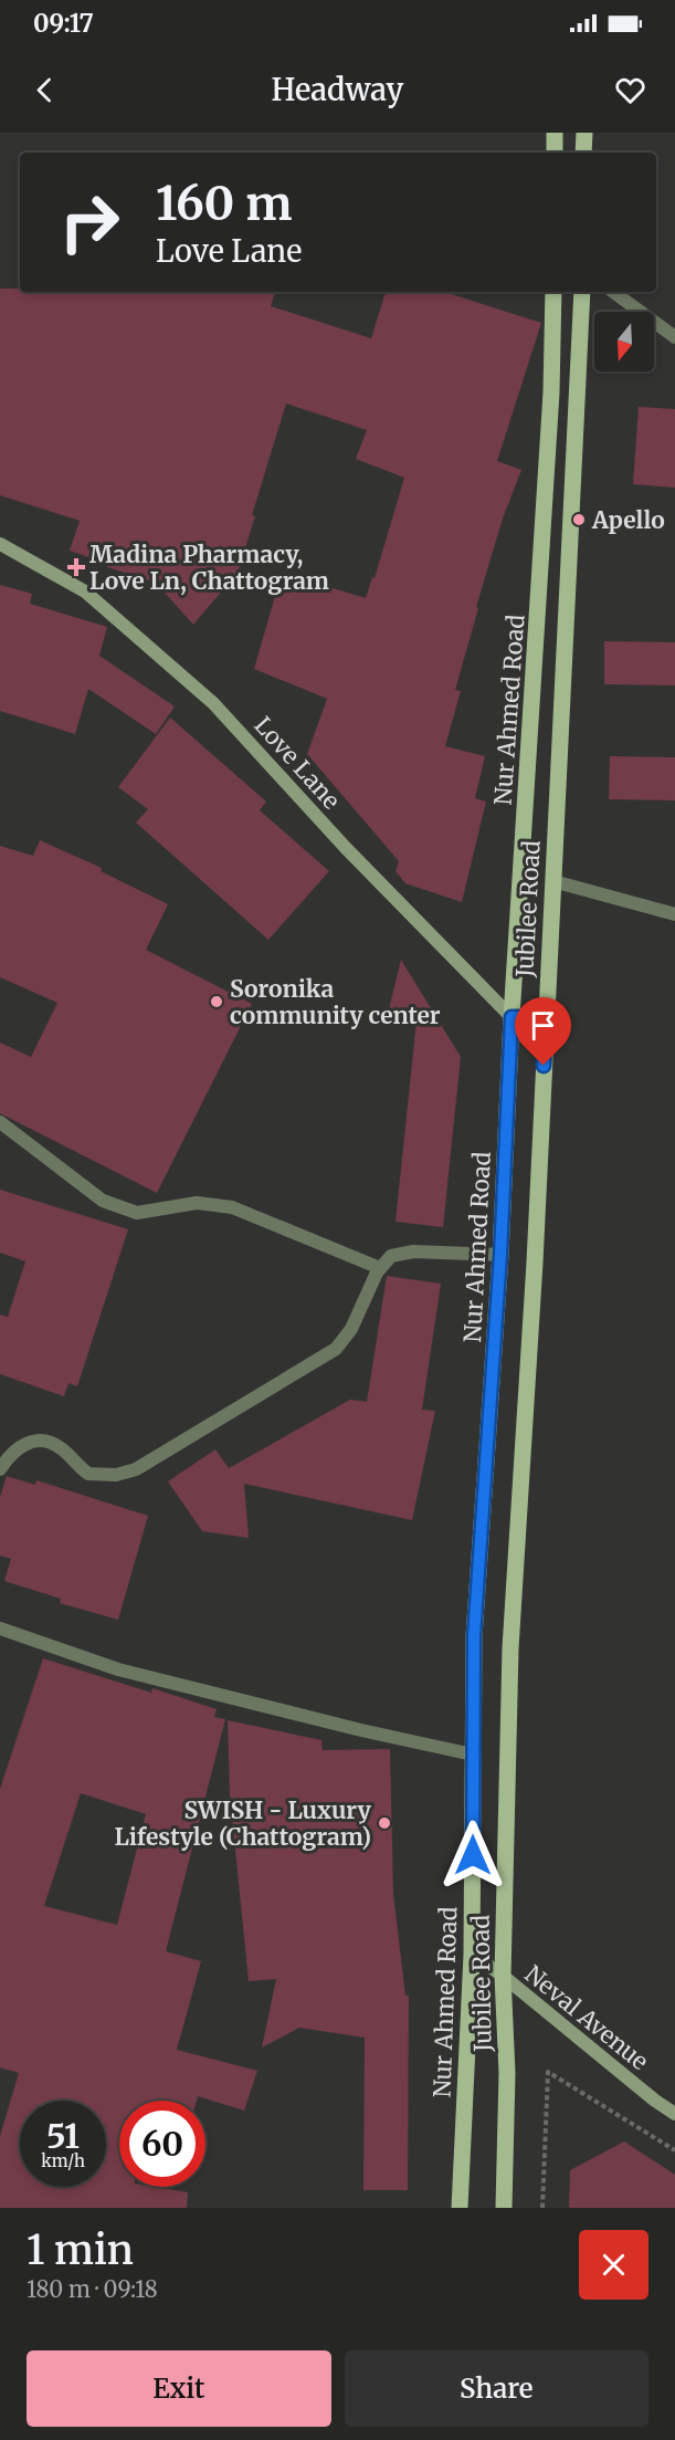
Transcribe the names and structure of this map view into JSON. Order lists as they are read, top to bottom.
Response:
{
  "streets": {
    "main road": [
      "Nur Ahmed Road",
      "Love Lane",
      "Jubilee Road",
      "Neval Avenue"
    ]
  },
  "crossings": [
    ["Nur Ahmed Road", "Love Lane"],
    ["Nur Ahmed Road", "Neval Avenue"],
    ["Jubilee Road", "Neval Avenue"]
  ],
  "places": {
    "other": ["Apello", "Soronika community center", "SWISH - Luxury Lifestyle (Chattogram)"],
    "health": ["Madina Pharmacy, Love Ln, Chattogram"]
  },
  "north": "bottom",
  "page": {
    "status": "09:17",
    "header": "Headway",
    "turn": ["160 m", "Love Lane"],
    "speed": "51 km/h",
    "limit": "60",
    "heading": ["1 min", "180 m · 09:18"],
    "buttons": ["Exit", "Share"]
  }
}
